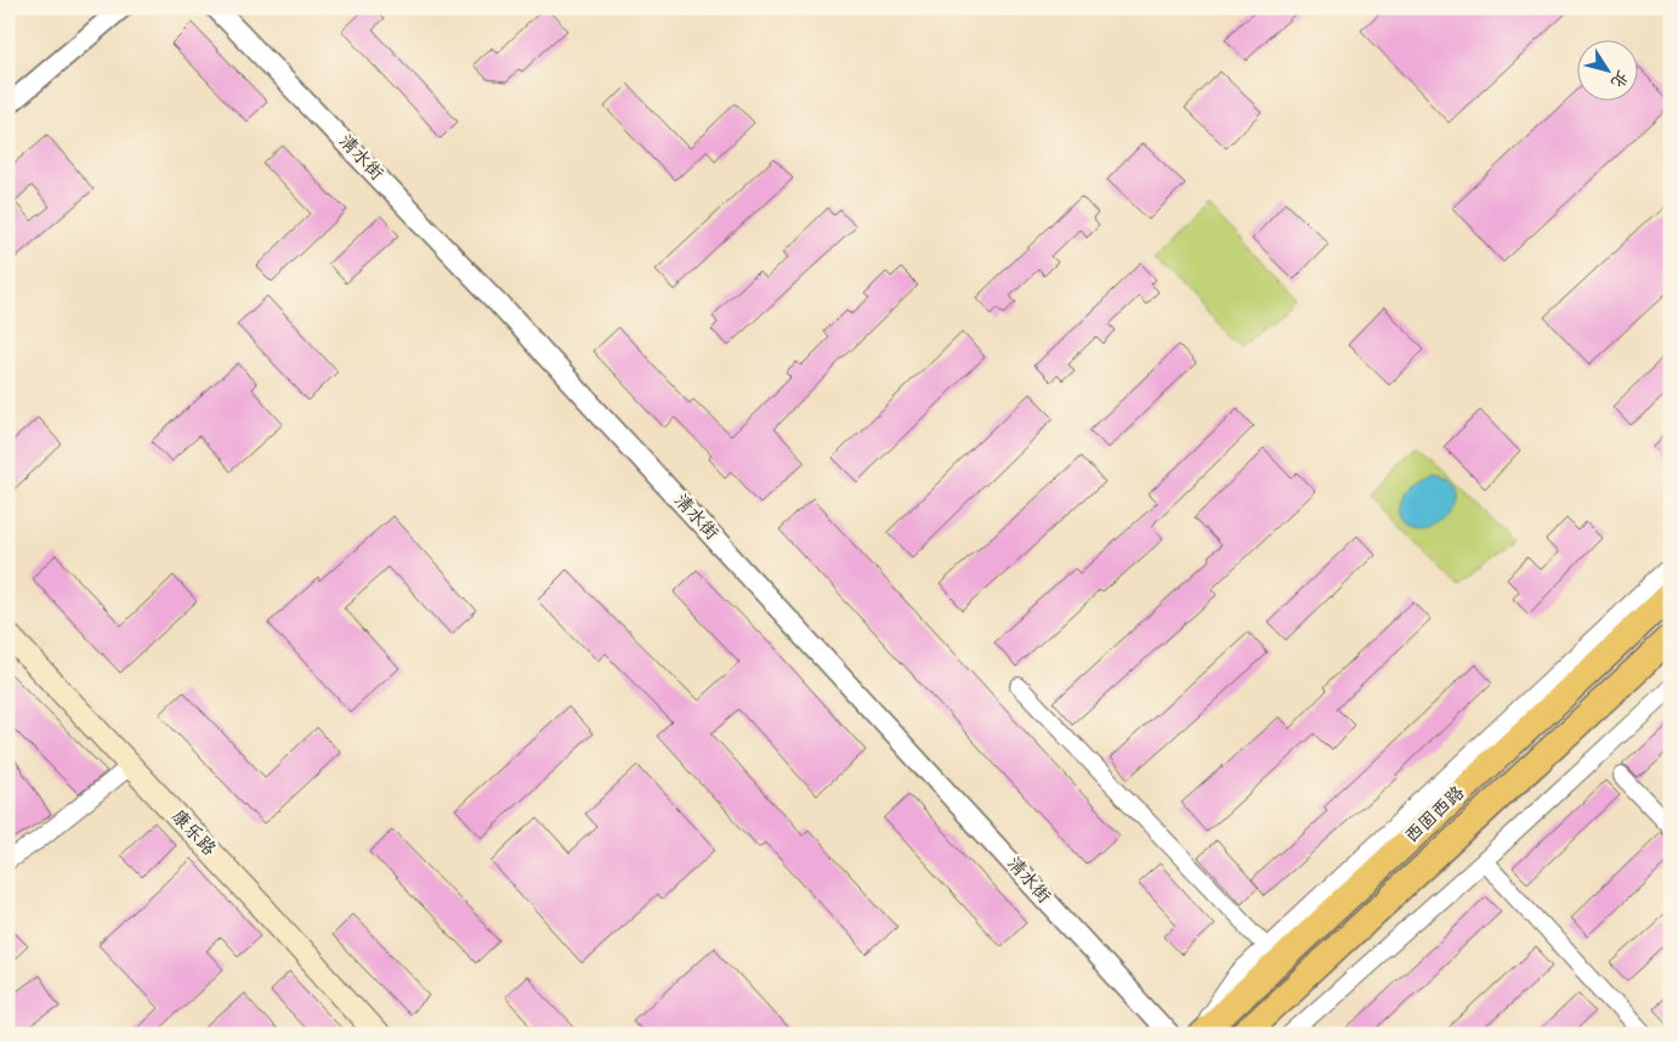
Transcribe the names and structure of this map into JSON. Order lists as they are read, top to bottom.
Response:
{
  "streets": {
    "main road": ["西固西路", "康乐路"],
    "street": ["清水街"]
  },
  "north": "bottom right"
}
